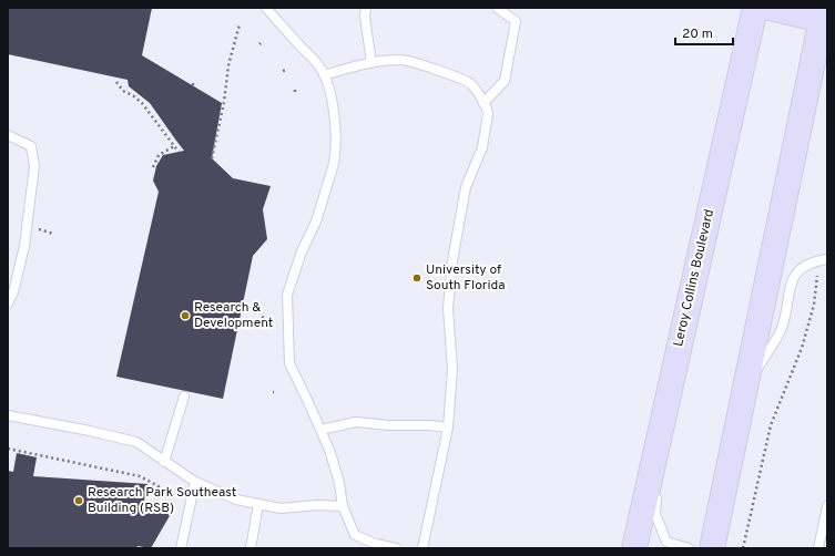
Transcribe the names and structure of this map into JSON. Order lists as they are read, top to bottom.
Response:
{
  "streets": {
    "street": ["Leroy Collins Boulevard"]
  },
  "places": ["University of South Florida", "Research & Development", "Research Park Southeast Building (RSB)"],
  "scale_bar": "20 m"
}
